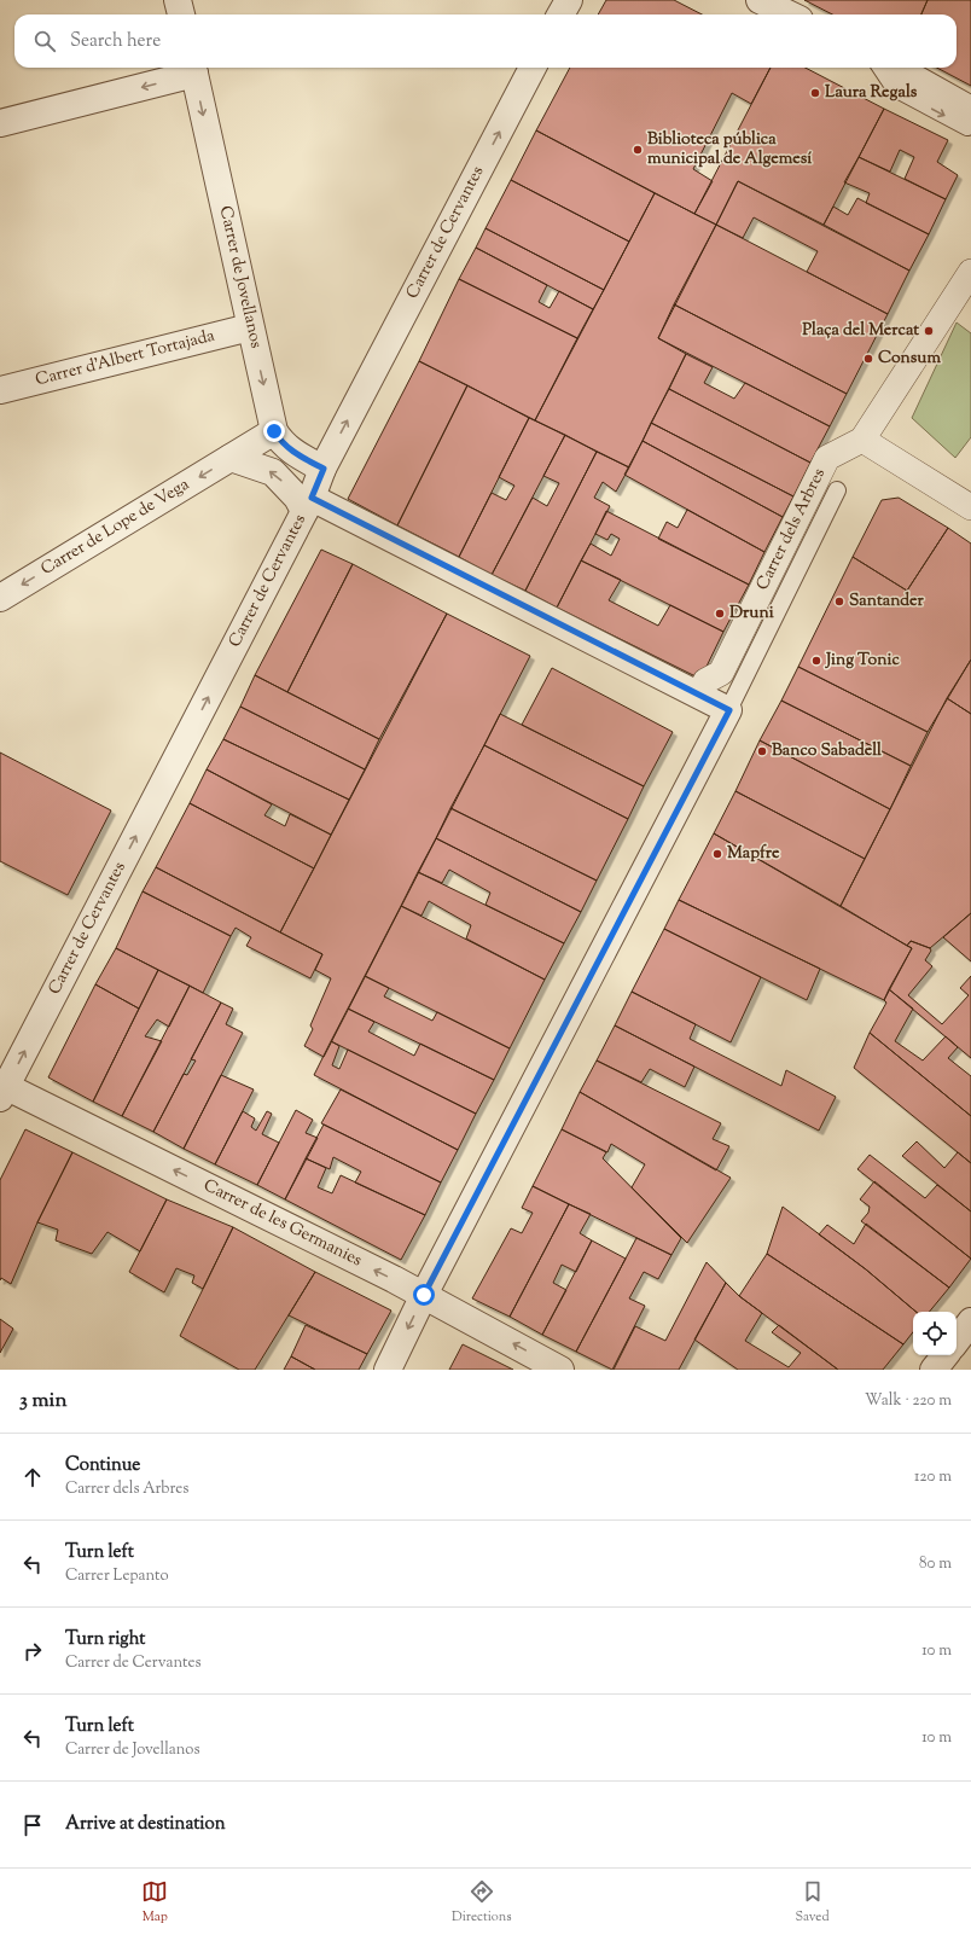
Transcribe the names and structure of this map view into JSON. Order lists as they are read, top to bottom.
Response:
{
  "streets": {
    "street": [
      "Carrer de Cervantes",
      "Carrer de Jovellanos",
      "Carrer d'Albert Tortajada",
      "Carrer de Lope de Vega",
      "Carrer dels Arbres",
      "Carrer de les Germanies"
    ]
  },
  "crossings": [
    ["Carrer de Cervantes", "Carrer de Jovellanos"],
    ["Carrer de Cervantes", "Carrer de les Germanies"],
    ["Carrer de Jovellanos", "Carrer d'Albert Tortajada"],
    ["Carrer de Jovellanos", "Carrer de Lope de Vega"]
  ],
  "one_way": [
    "Carrer de Cervantes",
    "Carrer de Jovellanos",
    "Carrer de Lope de Vega",
    "Carrer de les Germanies"
  ],
  "places": [
    "Laura Regals",
    "Biblioteca pública municipal de Algemesí",
    "Plaça del Mercat",
    "Consum",
    "Santander",
    "Druni",
    "Jing Tonic",
    "Banco Sabadell",
    "Mapfre"
  ],
  "page": {
    "search": "Search here",
    "heading": ["3 min", "Walk · 220 m"],
    "list": [
      ["Continue", "Carrer dels Arbres", "120 m"],
      ["Turn left", "Carrer Lepanto", "80 m"],
      ["Turn right", "Carrer de Cervantes", "10 m"],
      ["Turn left", "Carrer de Jovellanos", "10 m"],
      "Arrive at destination"
    ],
    "nav": ["Map", "Directions", "Saved"]
  }
}
